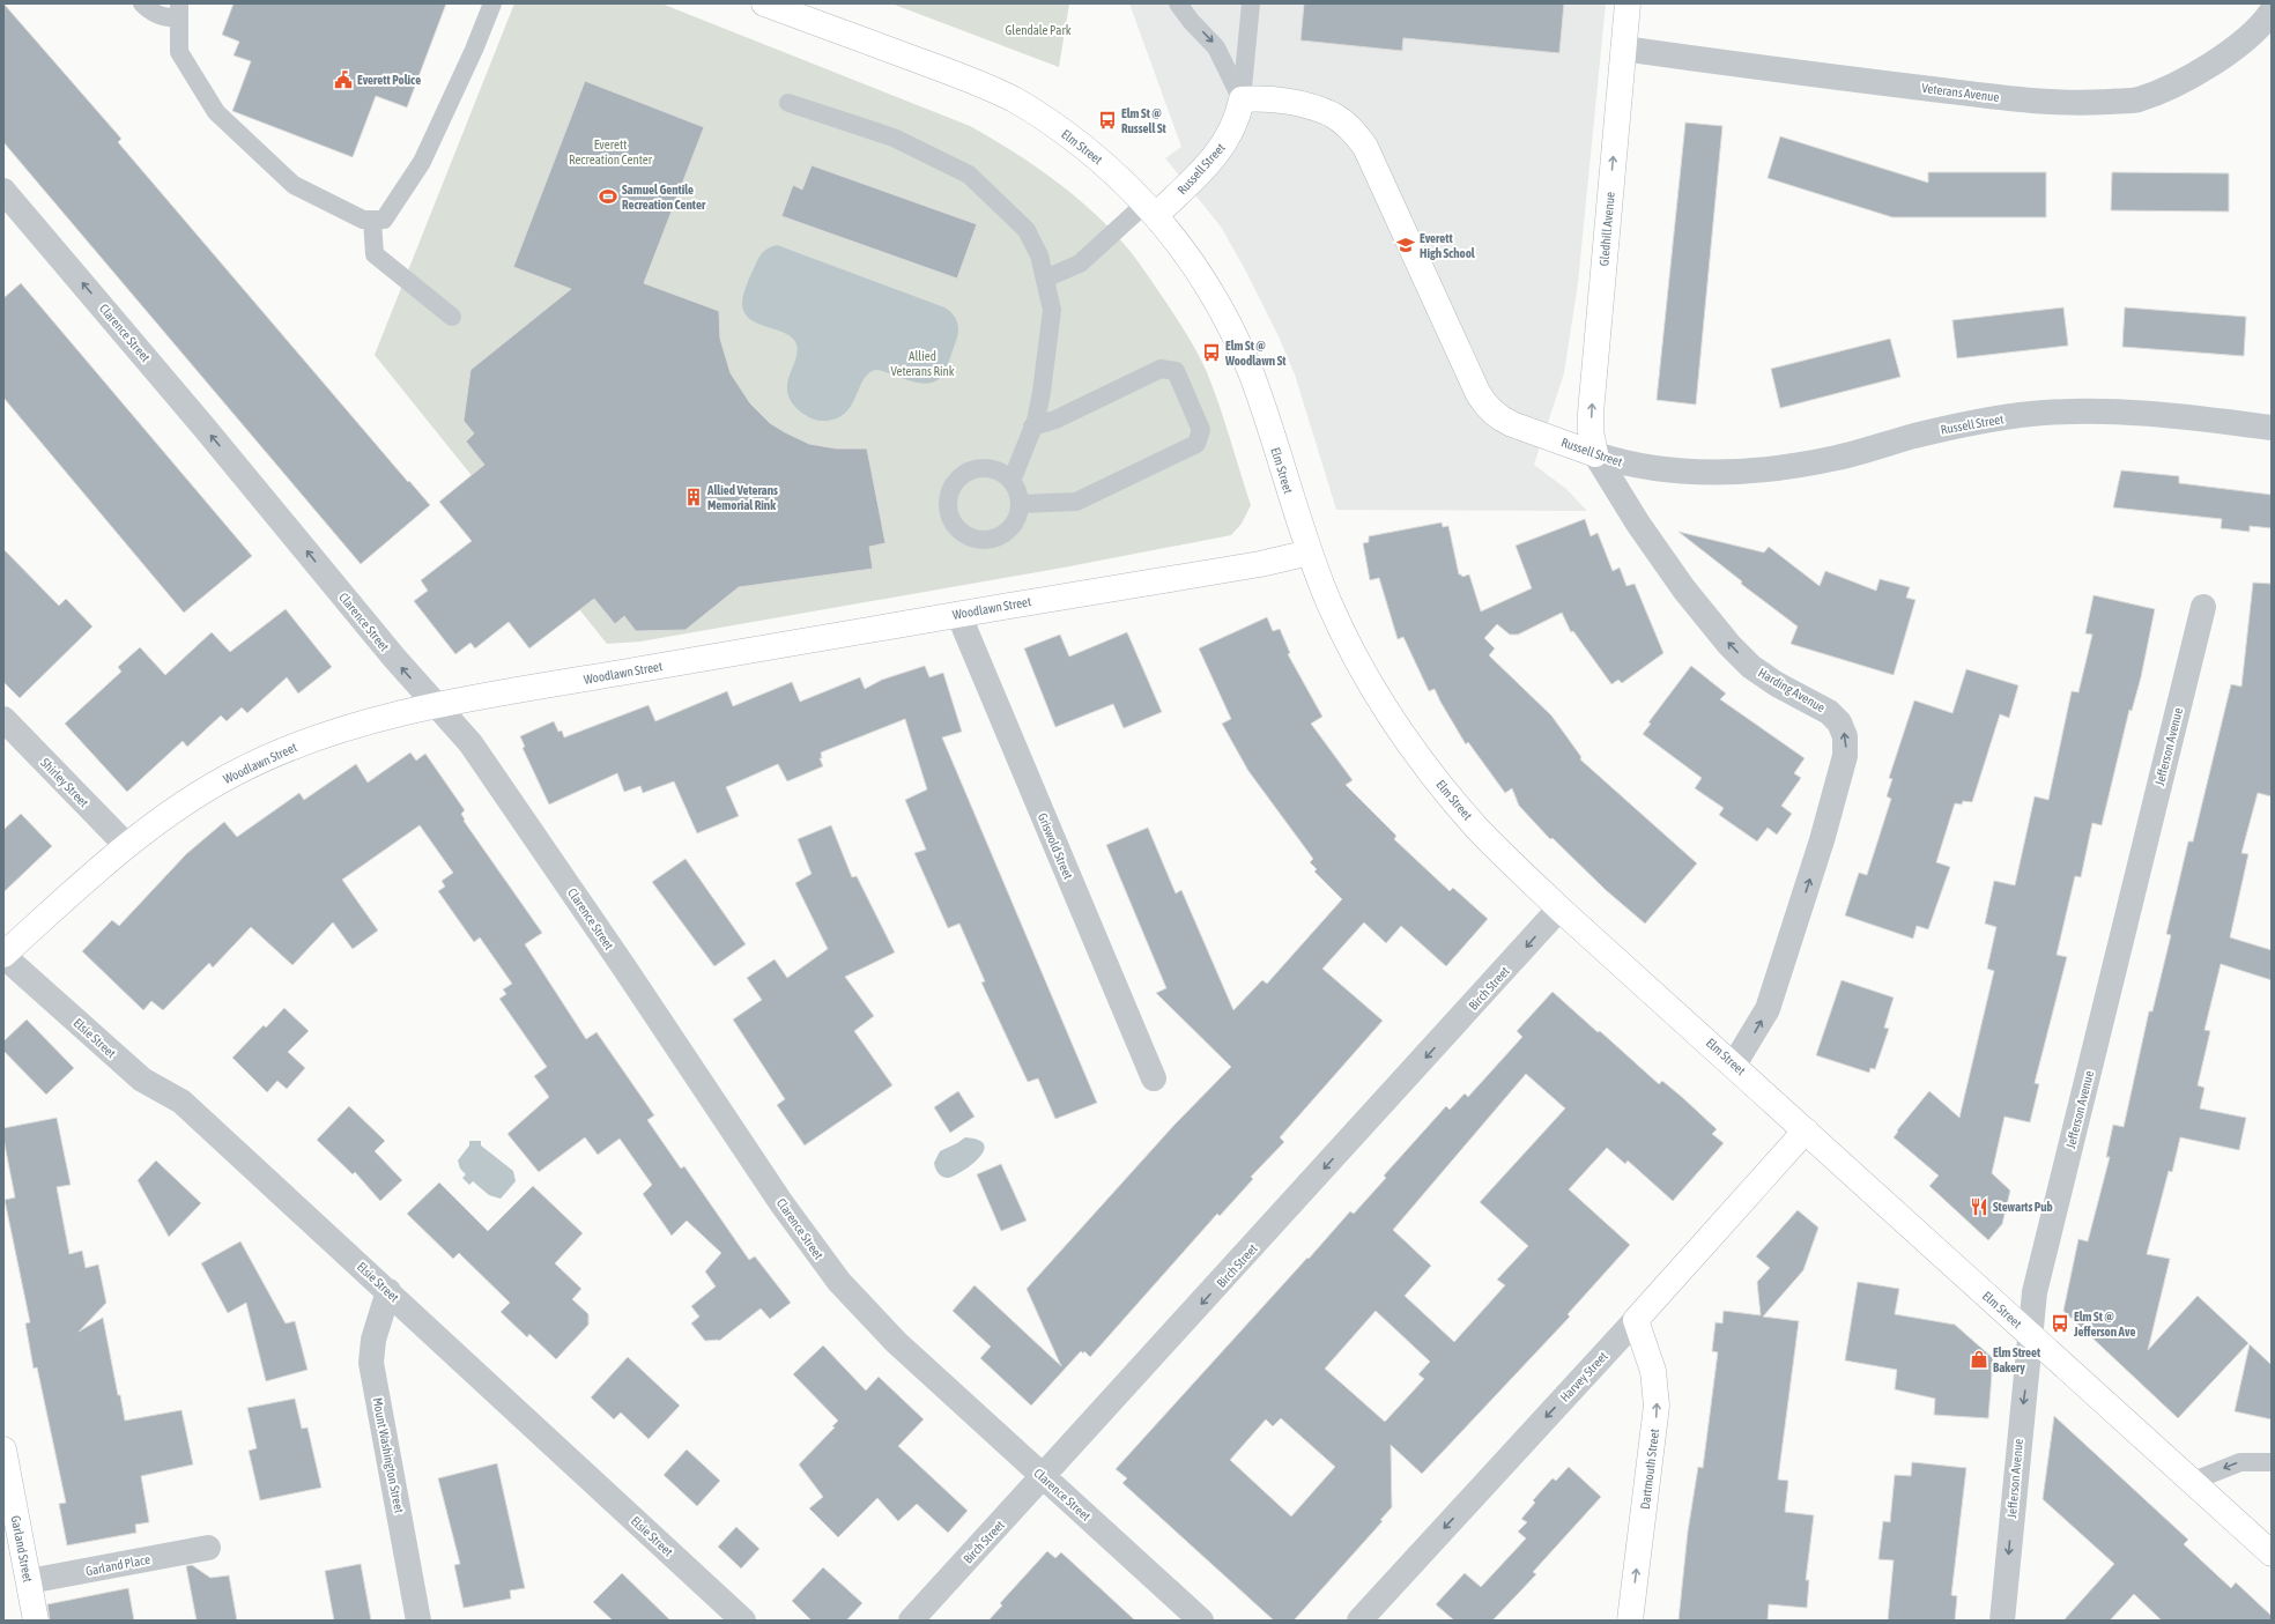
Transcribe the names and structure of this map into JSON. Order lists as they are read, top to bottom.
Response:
{
  "streets": {
    "street": [
      "Veterans Avenue",
      "Elm Street",
      "Russell Street",
      "Gledhill Avenue",
      "Clarence Street",
      "Woodlawn Street",
      "Harding Avenue",
      "Jefferson Avenue",
      "Shirley Street",
      "Griswold Street",
      "Birch Street",
      "Elsie Street",
      "Harvey Street",
      "Mount Washington Street",
      "Dartmouth Street",
      "Garland Street",
      "Garland Place"
    ]
  },
  "crossings": [
    ["Veterans Avenue", "Gledhill Avenue"],
    ["Elm Street", "Russell Street"],
    ["Elm Street", "Woodlawn Street"],
    ["Elm Street", "Harding Avenue"],
    ["Elm Street", "Jefferson Avenue"],
    ["Elm Street", "Birch Street"],
    ["Elm Street", "Harvey Street"],
    ["Russell Street", "Gledhill Avenue"],
    ["Russell Street", "Harding Avenue"],
    ["Gledhill Avenue", "Harding Avenue"],
    ["Clarence Street", "Woodlawn Street"],
    ["Clarence Street", "Birch Street"],
    ["Woodlawn Street", "Shirley Street"],
    ["Woodlawn Street", "Griswold Street"],
    ["Woodlawn Street", "Elsie Street"],
    ["Elsie Street", "Mount Washington Street"],
    ["Harvey Street", "Dartmouth Street"],
    ["Garland Street", "Garland Place"]
  ],
  "one_way": [
    "Gledhill Avenue",
    "Clarence Street",
    "Harding Avenue",
    "Birch Street",
    "Harvey Street",
    "Dartmouth Street"
  ],
  "parks": ["Glendale Park", "Everett Recreation Center", "Allied Veterans Rink"],
  "places": {
    "public building": ["Everett Police"],
    "bus stop": ["Elm St @ Russell St", "Elm St @ Woodlawn St", "Elm St @ Jefferson Ave"],
    "sports": ["Samuel Gentile Recreation Center"],
    "school or university": ["Everett High School"],
    "building": ["Allied Veterans Memorial Rink"],
    "restaurant": ["Stewarts Pub"],
    "shop": ["Elm Street Bakery"]
  }
}
